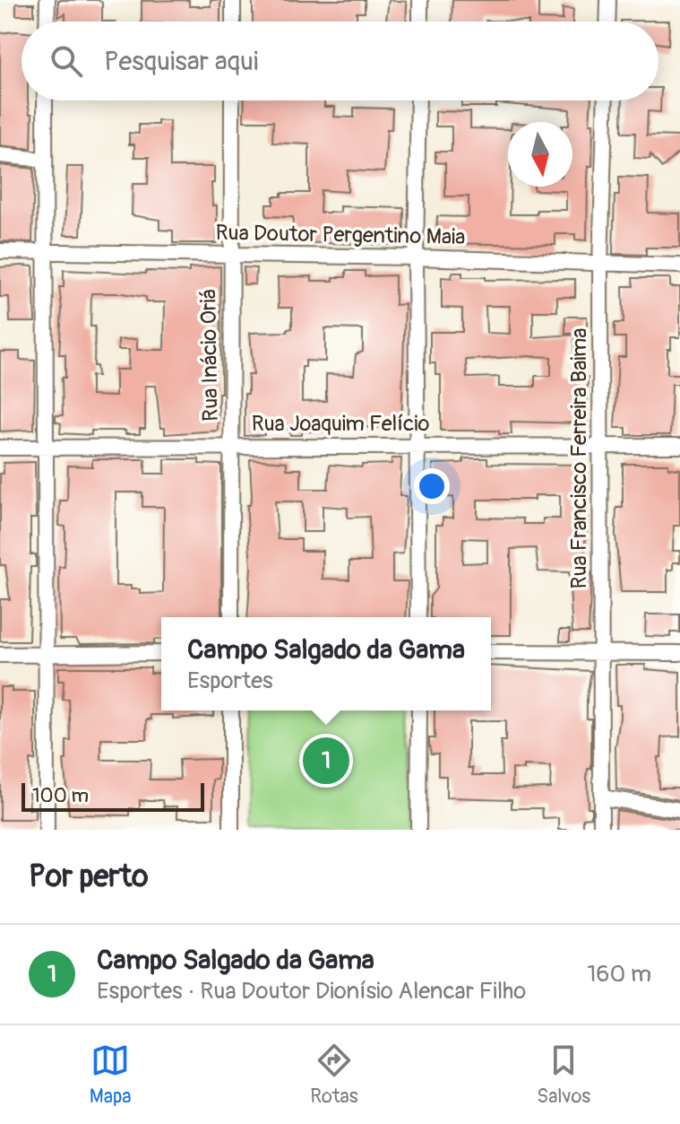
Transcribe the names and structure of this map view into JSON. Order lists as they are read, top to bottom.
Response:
{
  "streets": {
    "street": [
      "Rua Doutor Pergentino Maia",
      "Rua Inácio Oriá",
      "Rua Joaquim Felício",
      "Rua Francisco Ferreira Baima"
    ]
  },
  "crossings": [
    ["Rua Doutor Pergentino Maia", "Rua Inácio Oriá"],
    ["Rua Doutor Pergentino Maia", "Rua Francisco Ferreira Baima"],
    ["Rua Inácio Oriá", "Rua Joaquim Felício"],
    ["Rua Joaquim Felício", "Rua Francisco Ferreira Baima"]
  ],
  "scale_bar": "100 m",
  "north": "bottom",
  "page": {
    "search": "Pesquisar aqui",
    "popup": ["Campo Salgado da Gama", "Esportes"],
    "pins": "1",
    "scale": "100 m",
    "heading": "Por perto",
    "list": [
      {
        "mark": "1",
        "name": "Campo Salgado da Gama",
        "note": "Esportes · Rua Doutor Dionísio Alencar Filho",
        "value": "160 m"
      }
    ],
    "nav": ["Mapa", "Rotas", "Salvos"]
  }
}
